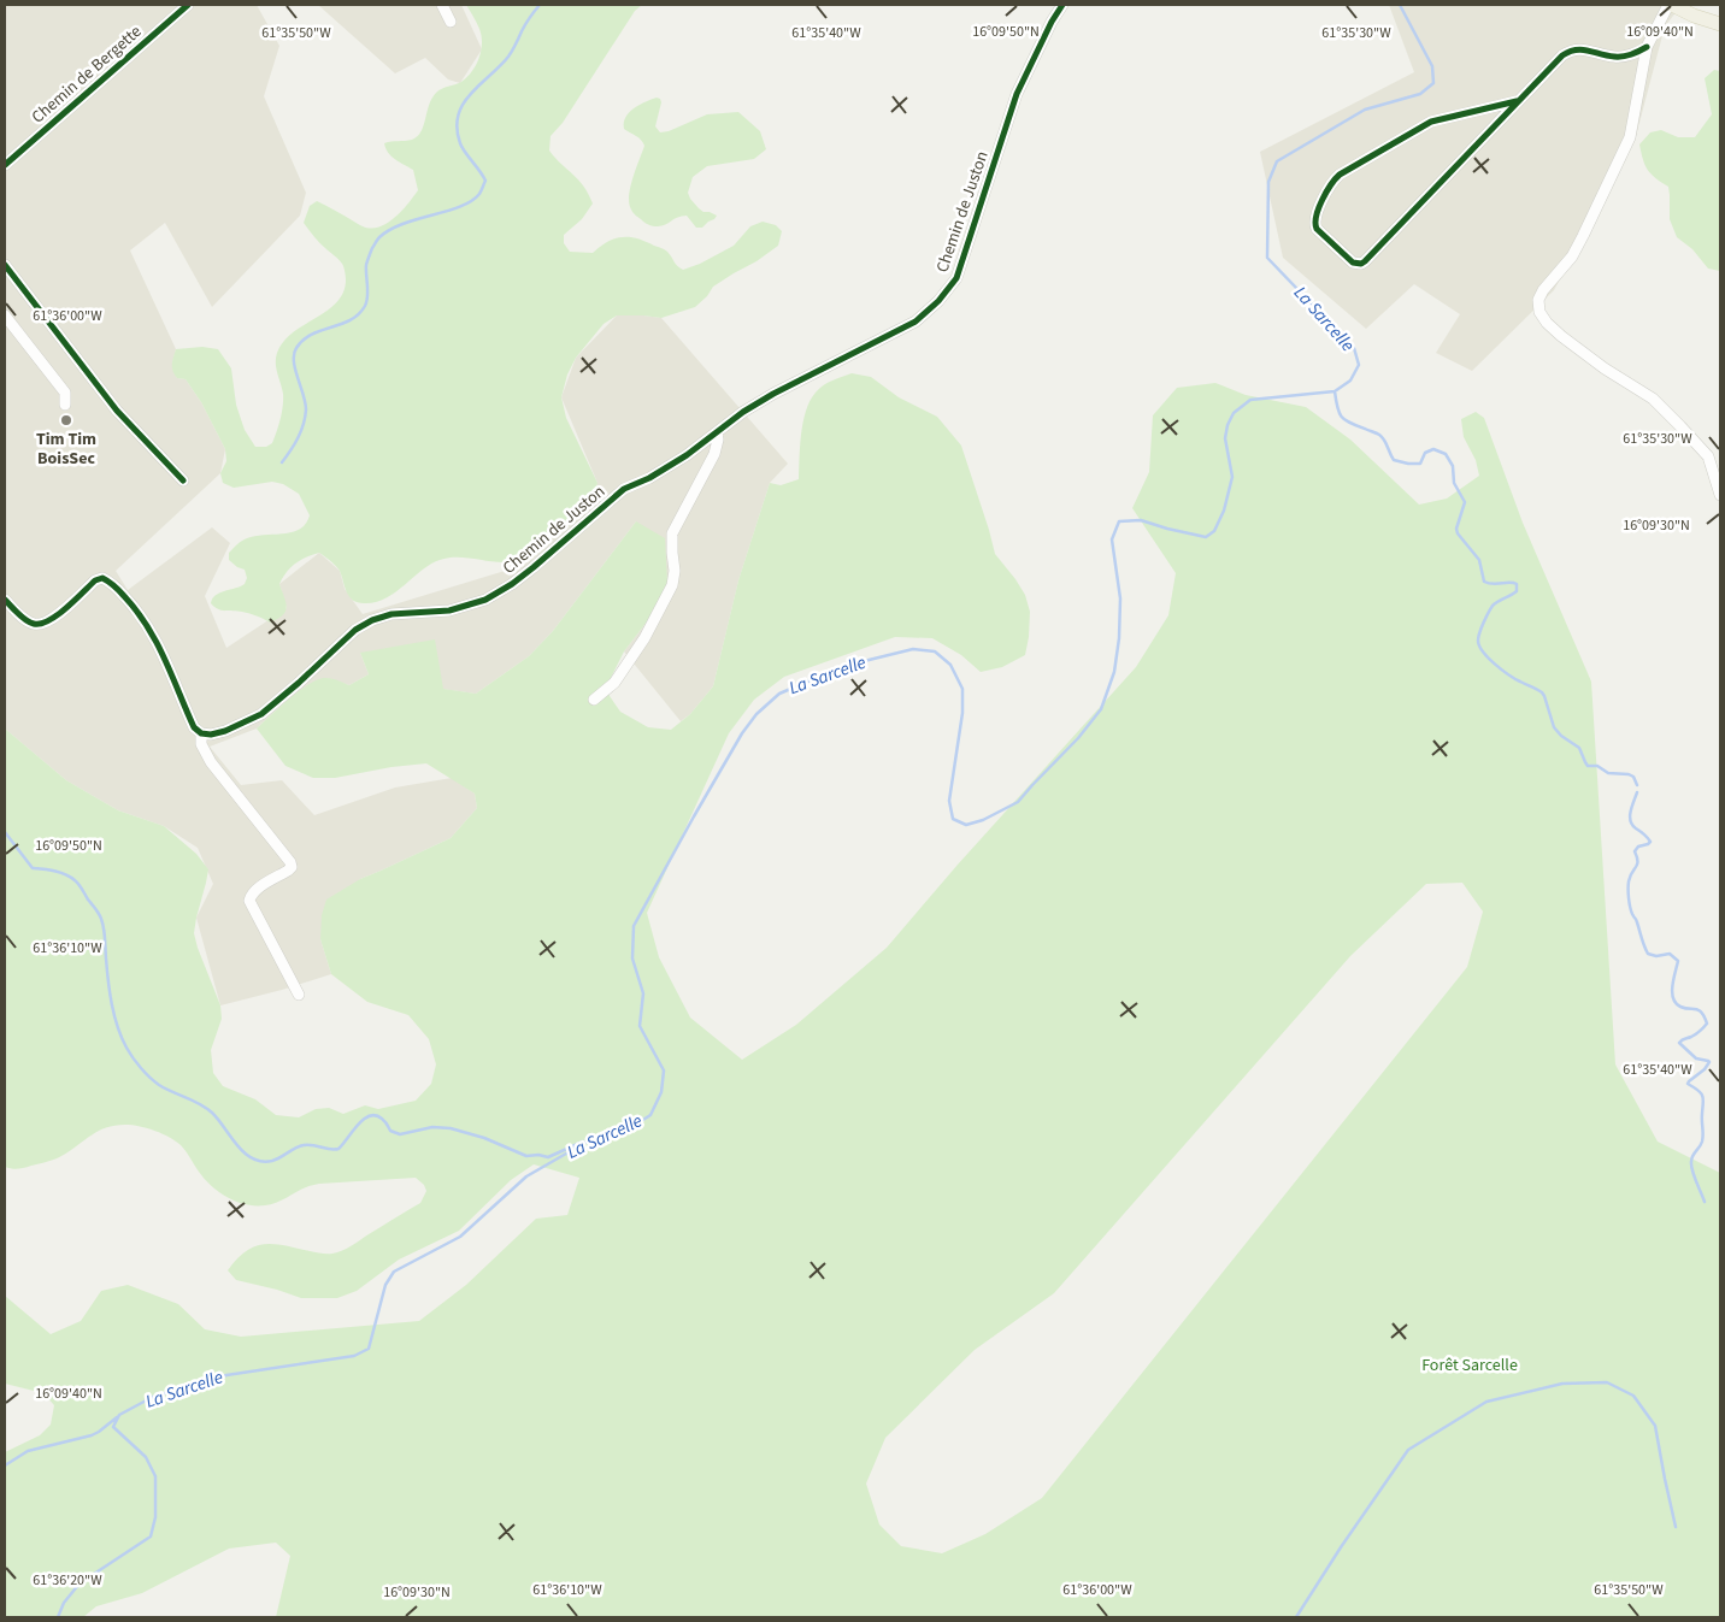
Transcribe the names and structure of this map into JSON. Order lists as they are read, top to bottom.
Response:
{
  "streets": {
    "street": ["Chemin de Bergette", "Chemin de Juston"]
  },
  "water": ["La Sarcelle"],
  "parks": ["Forêt Sarcelle"],
  "places": ["Tim Tim BoisSec"],
  "coordinates": [
    "16°09'50\"N",
    "16°09'40\"N",
    "61°35'50\"W",
    "61°35'40\"W",
    "61°35'30\"W",
    "61°36'00\"W",
    "16°09'30\"N",
    "61°36'10\"W",
    "61°36'20\"W"
  ]
}
